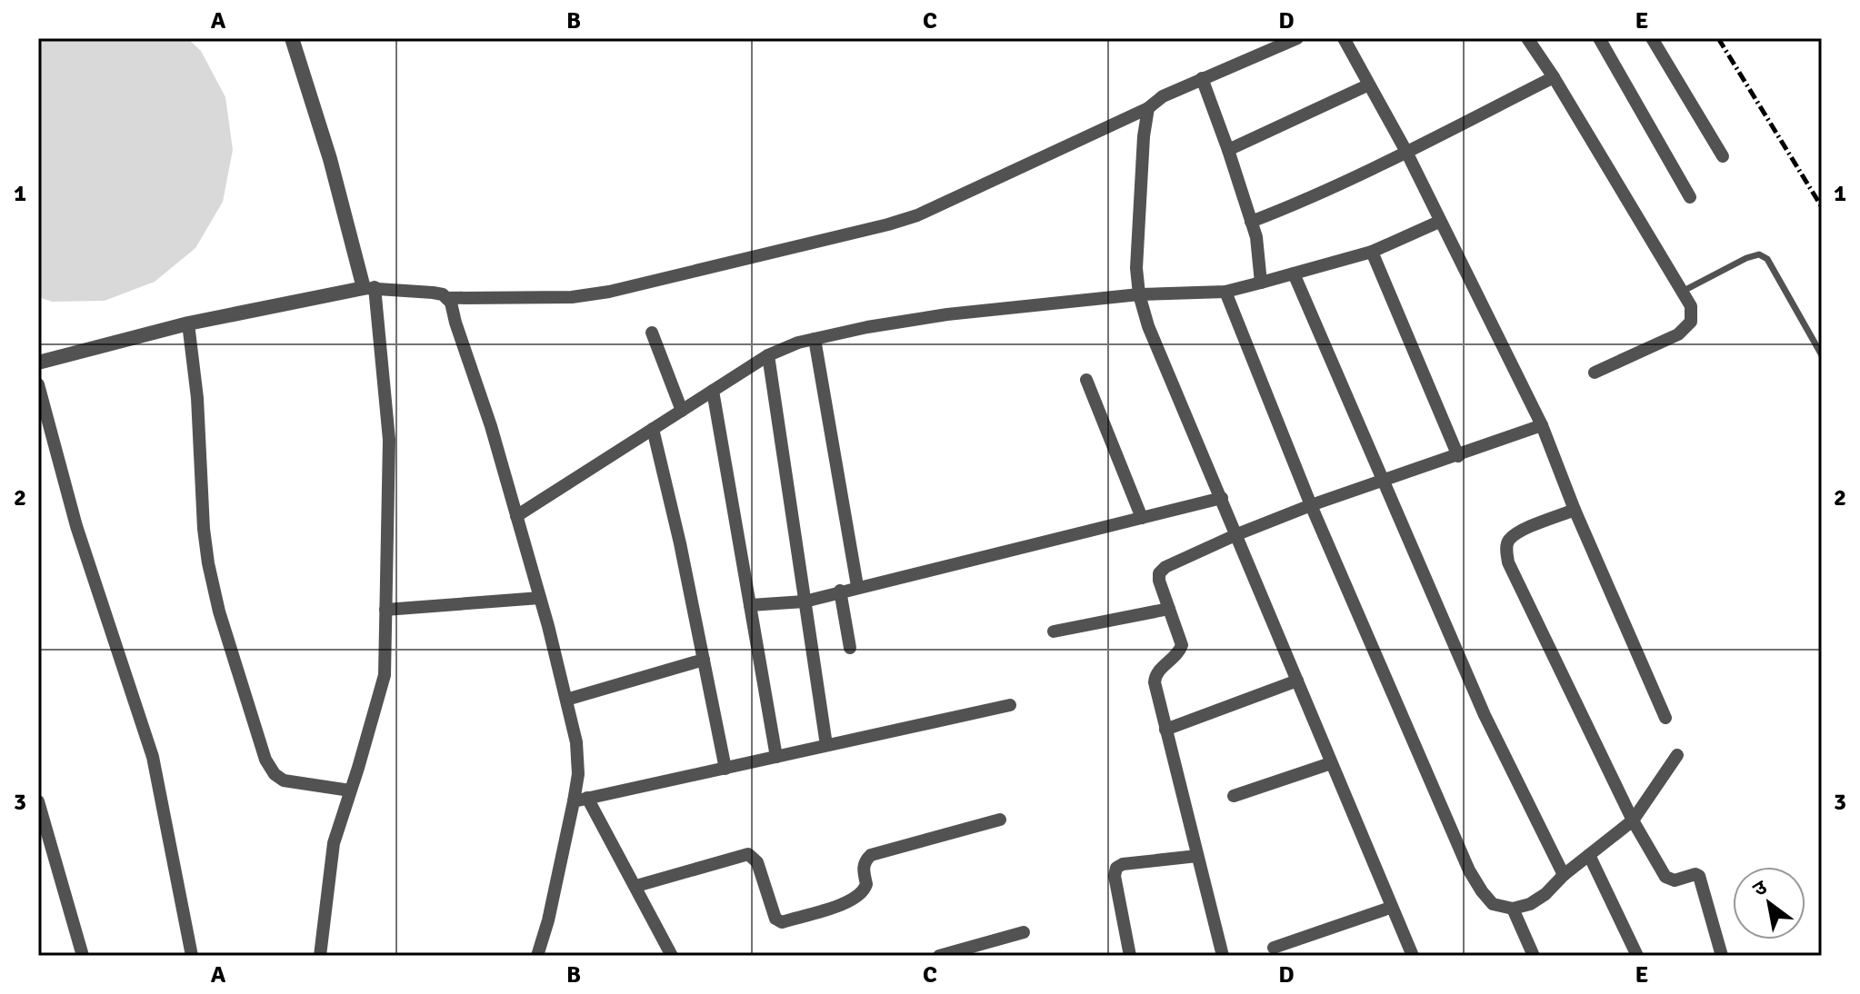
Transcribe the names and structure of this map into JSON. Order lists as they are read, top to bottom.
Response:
{
  "north": "top left",
  "grid": {
    "columns": [
      "A",
      "B",
      "C",
      "D",
      "E"
    ],
    "rows": ["1", "2", "3"]
  }
}
